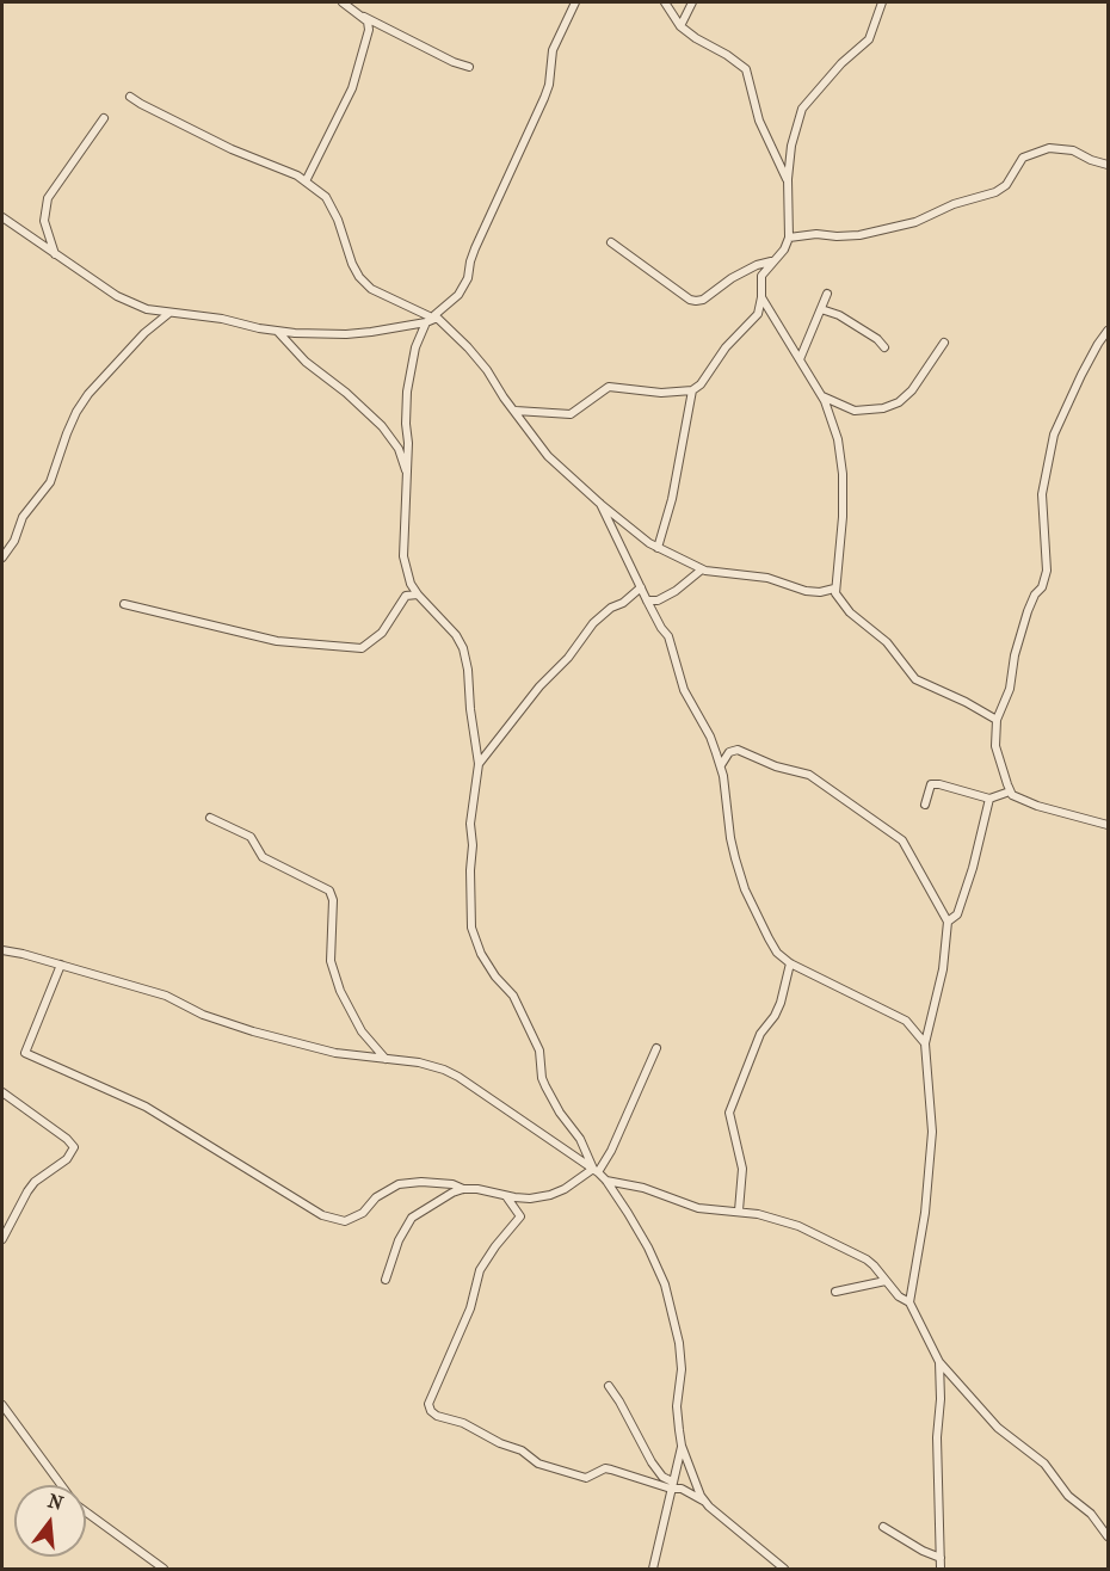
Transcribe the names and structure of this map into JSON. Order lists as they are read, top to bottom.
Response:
{
  "north": "top"
}
